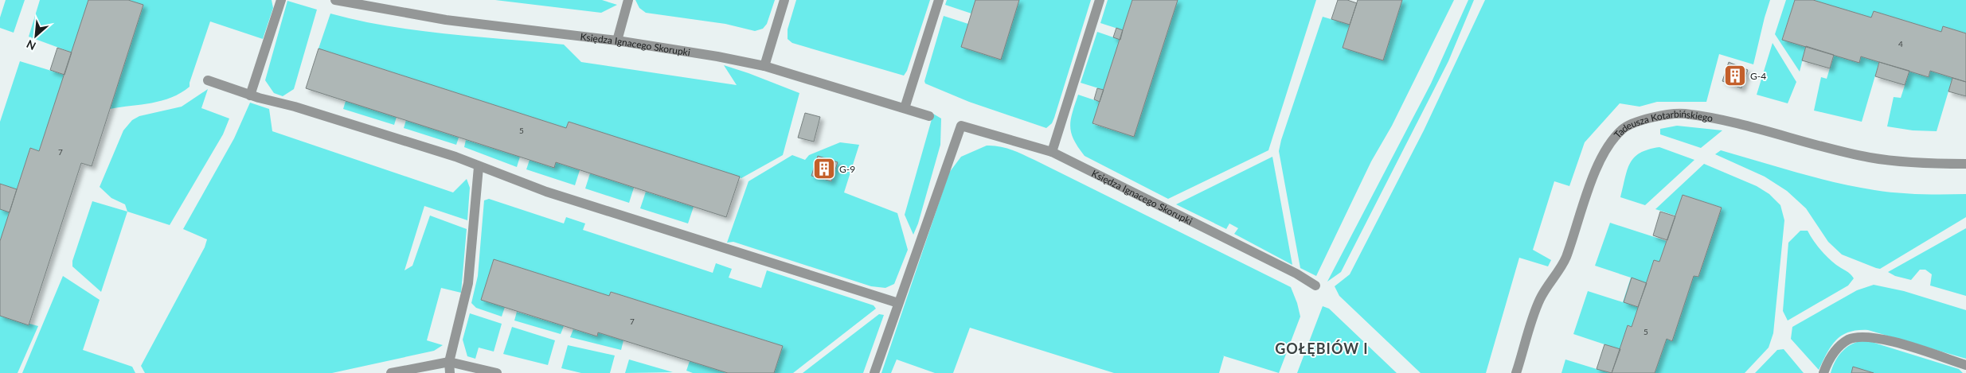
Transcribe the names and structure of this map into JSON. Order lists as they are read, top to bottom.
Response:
{
  "streets": {
    "street": ["Księdza Ignacego Skorupki", "Tadeusza Kotarbińskiego"]
  },
  "districts": ["GOŁĘBIÓW I"],
  "places": {
    "building": ["G-4", "G-9"]
  },
  "house_numbers": [
    "4",
    "5",
    "7",
    "7",
    "5"
  ],
  "north": "bottom left"
}
